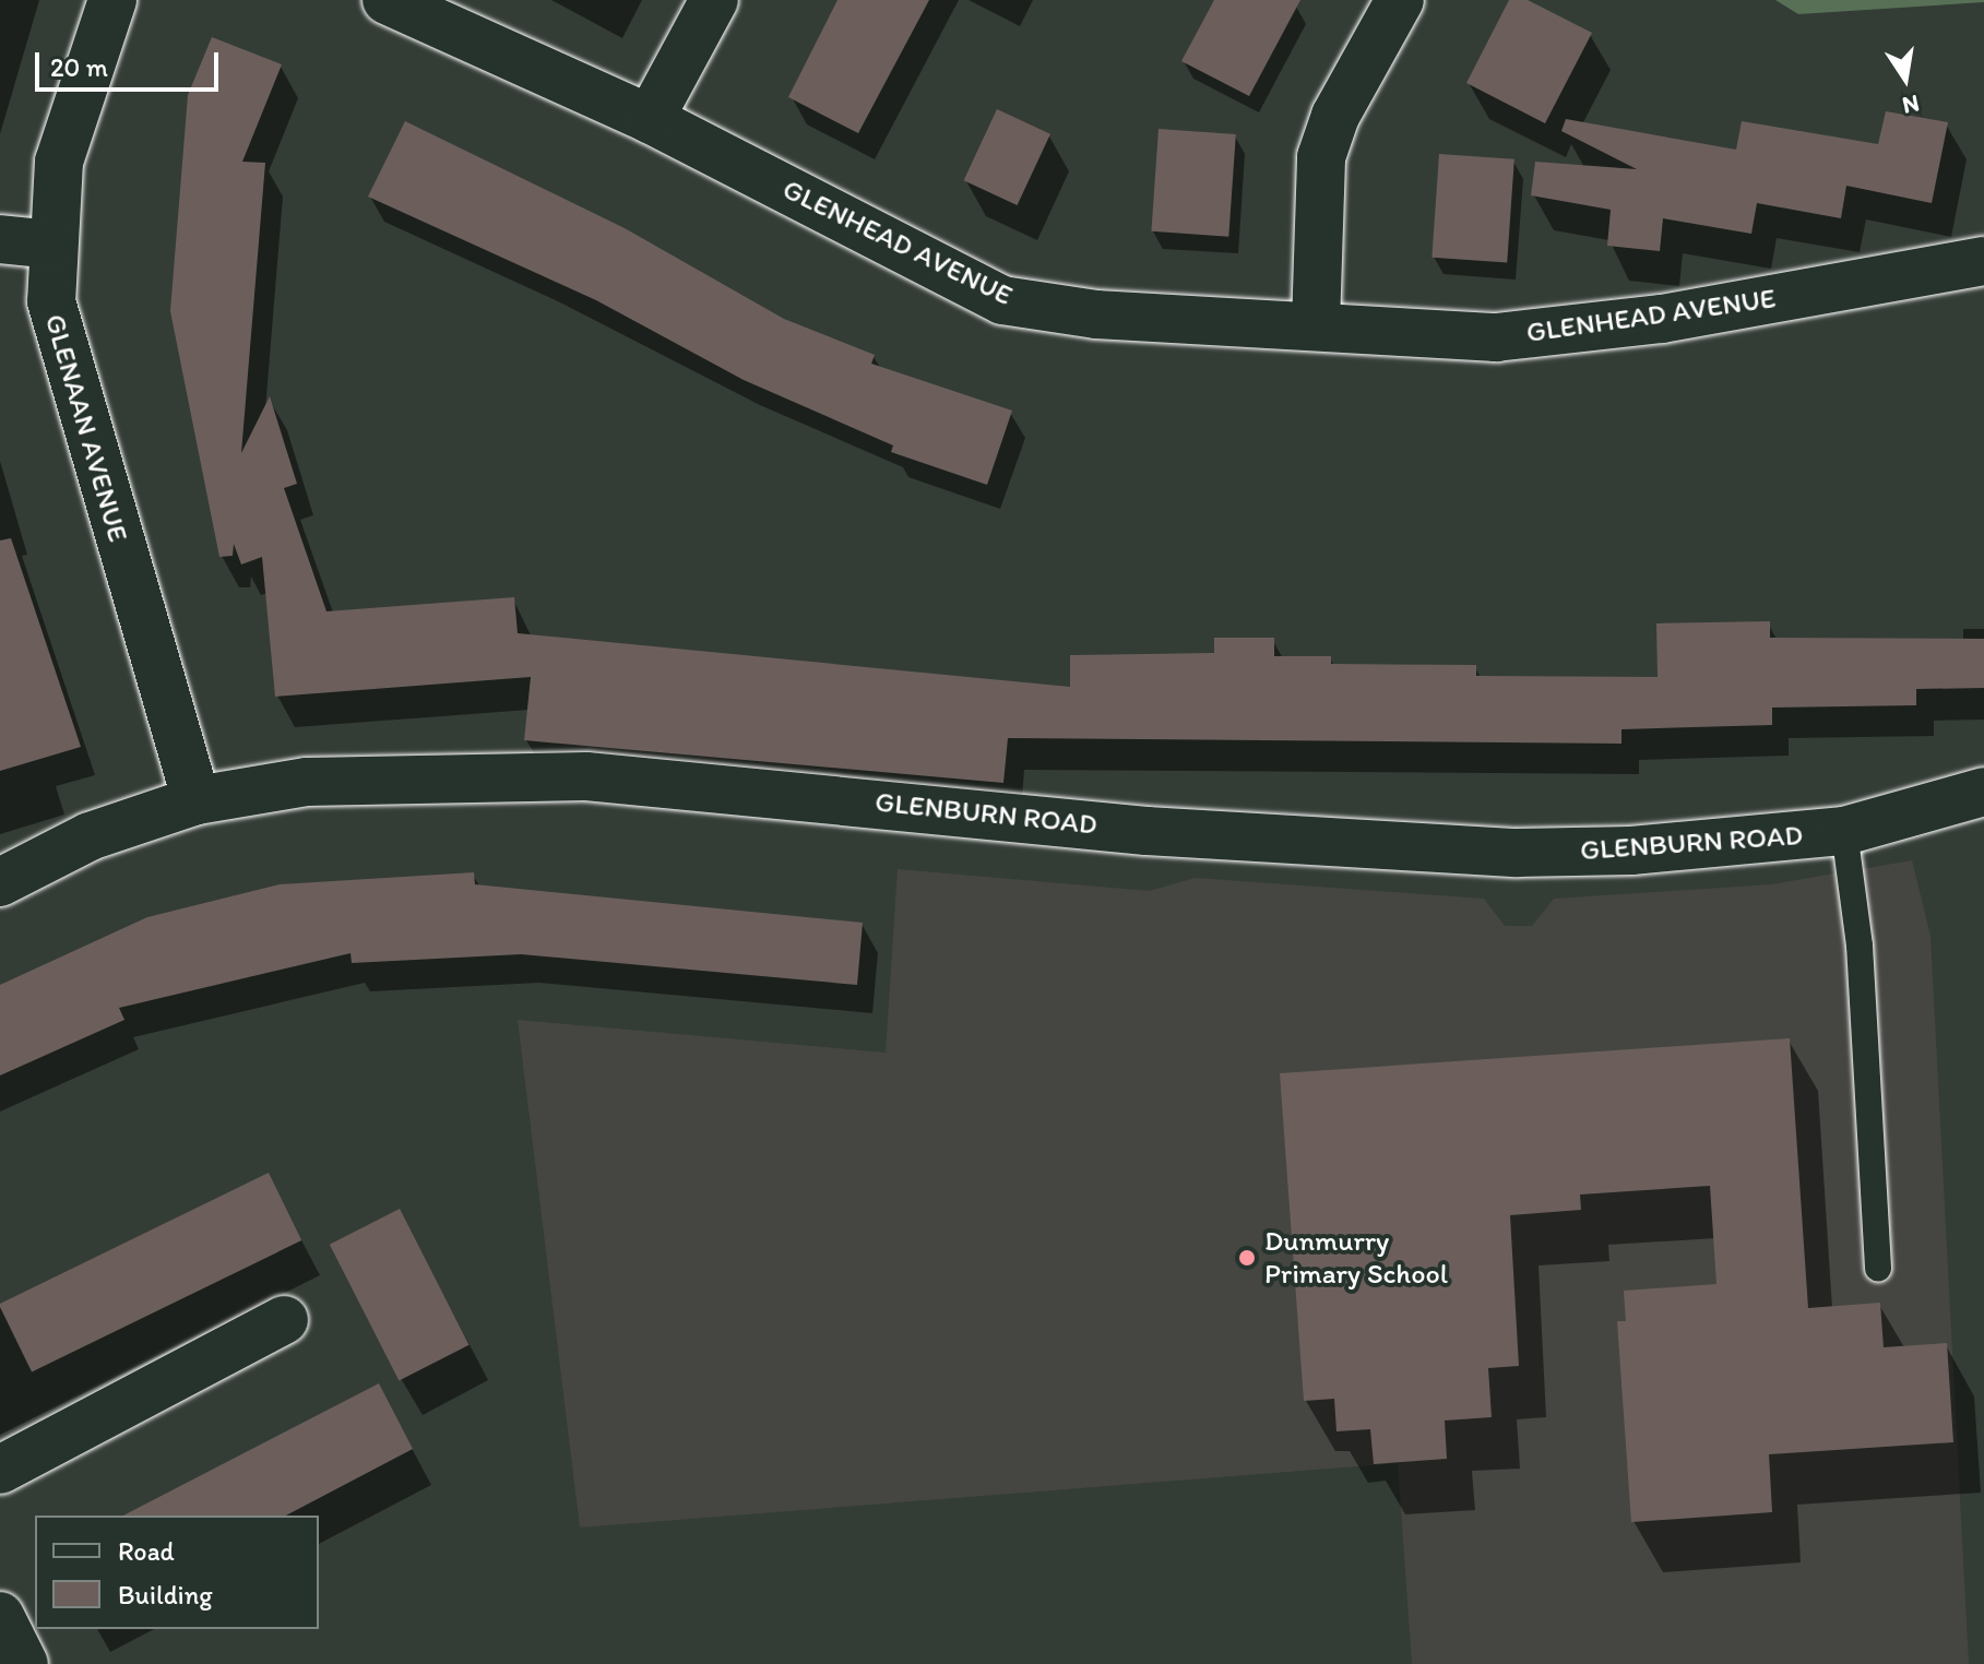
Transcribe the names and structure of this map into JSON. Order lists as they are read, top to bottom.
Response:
{
  "streets": {
    "street": ["GLENHEAD AVENUE", "GLENAAN AVENUE", "GLENBURN ROAD"]
  },
  "crossings": [
    ["GLENAAN AVENUE", "GLENBURN ROAD"]
  ],
  "places": ["Dunmurry Primary School"],
  "legend": ["Road", "Building"],
  "scale_bar": "20 m",
  "north": "bottom"
}
